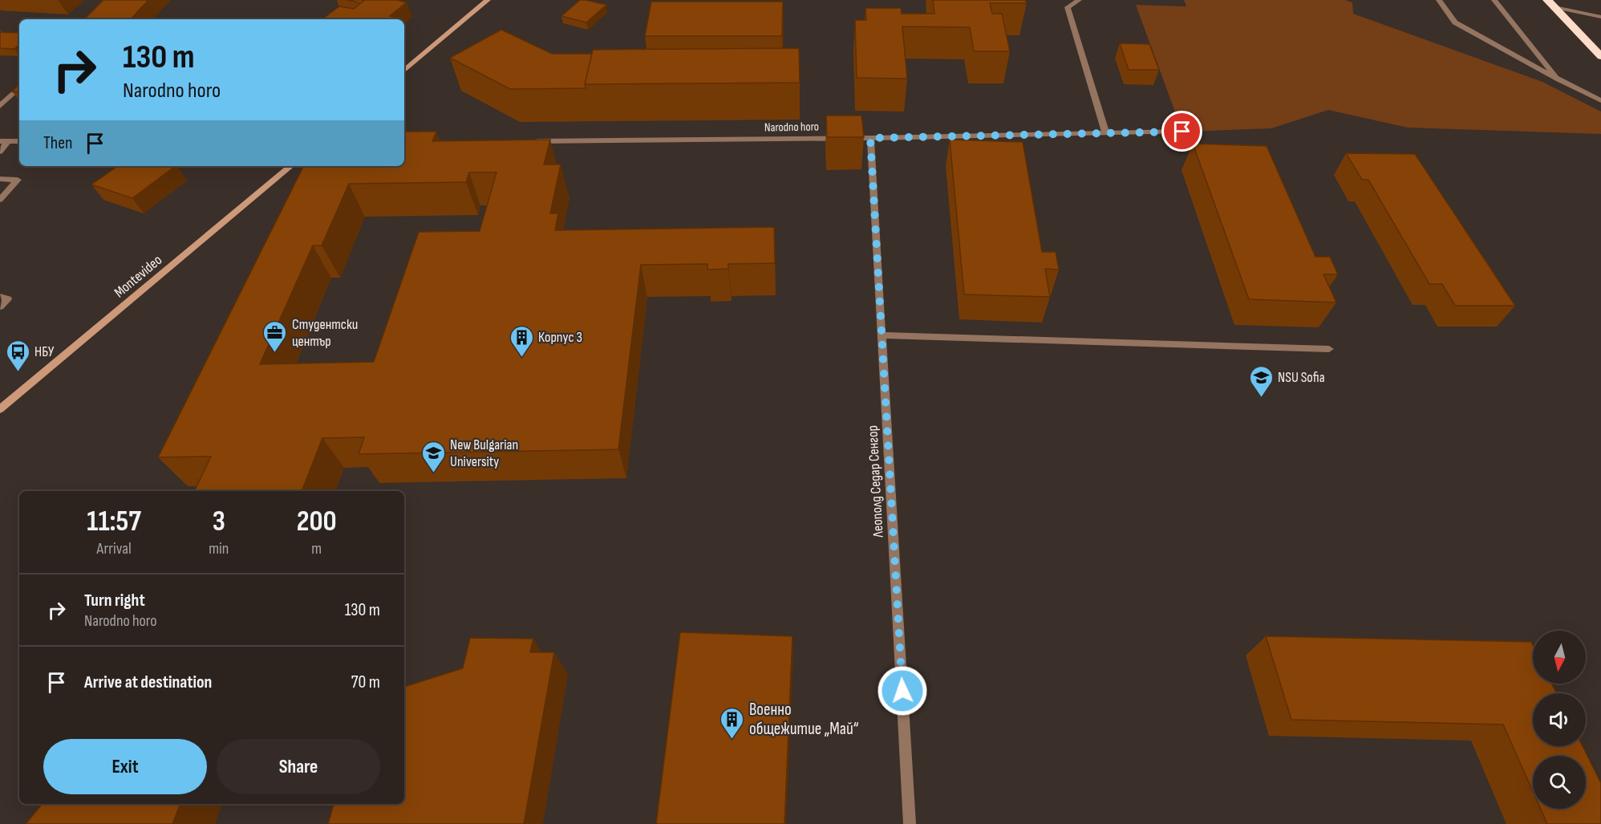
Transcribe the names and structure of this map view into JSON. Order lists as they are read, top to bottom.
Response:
{
  "streets": {
    "street": ["Narodno horo", "Montevideo", "Леополд Седар Сенгор"]
  },
  "crossings": [
    ["Narodno horo", "Леополд Седар Сенгор"]
  ],
  "places": {
    "office": ["Студентски център"],
    "building": ["Корпус 3", "Военно общежитие „Май“"],
    "bus stop": ["НБУ"],
    "school or university": ["NSU Sofia", "New Bulgarian University"]
  },
  "north": "bottom",
  "page": {
    "turn": ["130 m", "Narodno horo"],
    "then": "Then",
    "eta": [
      "11:57",
      "Arrival",
      "3",
      "min",
      "200",
      "m"
    ],
    "list": [
      {
        "name": "Turn right",
        "note": "Narodno horo",
        "value": "130 m"
      },
      {
        "name": "Arrive at destination",
        "value": "70 m"
      }
    ],
    "buttons": ["Exit", "Share"]
  }
}
